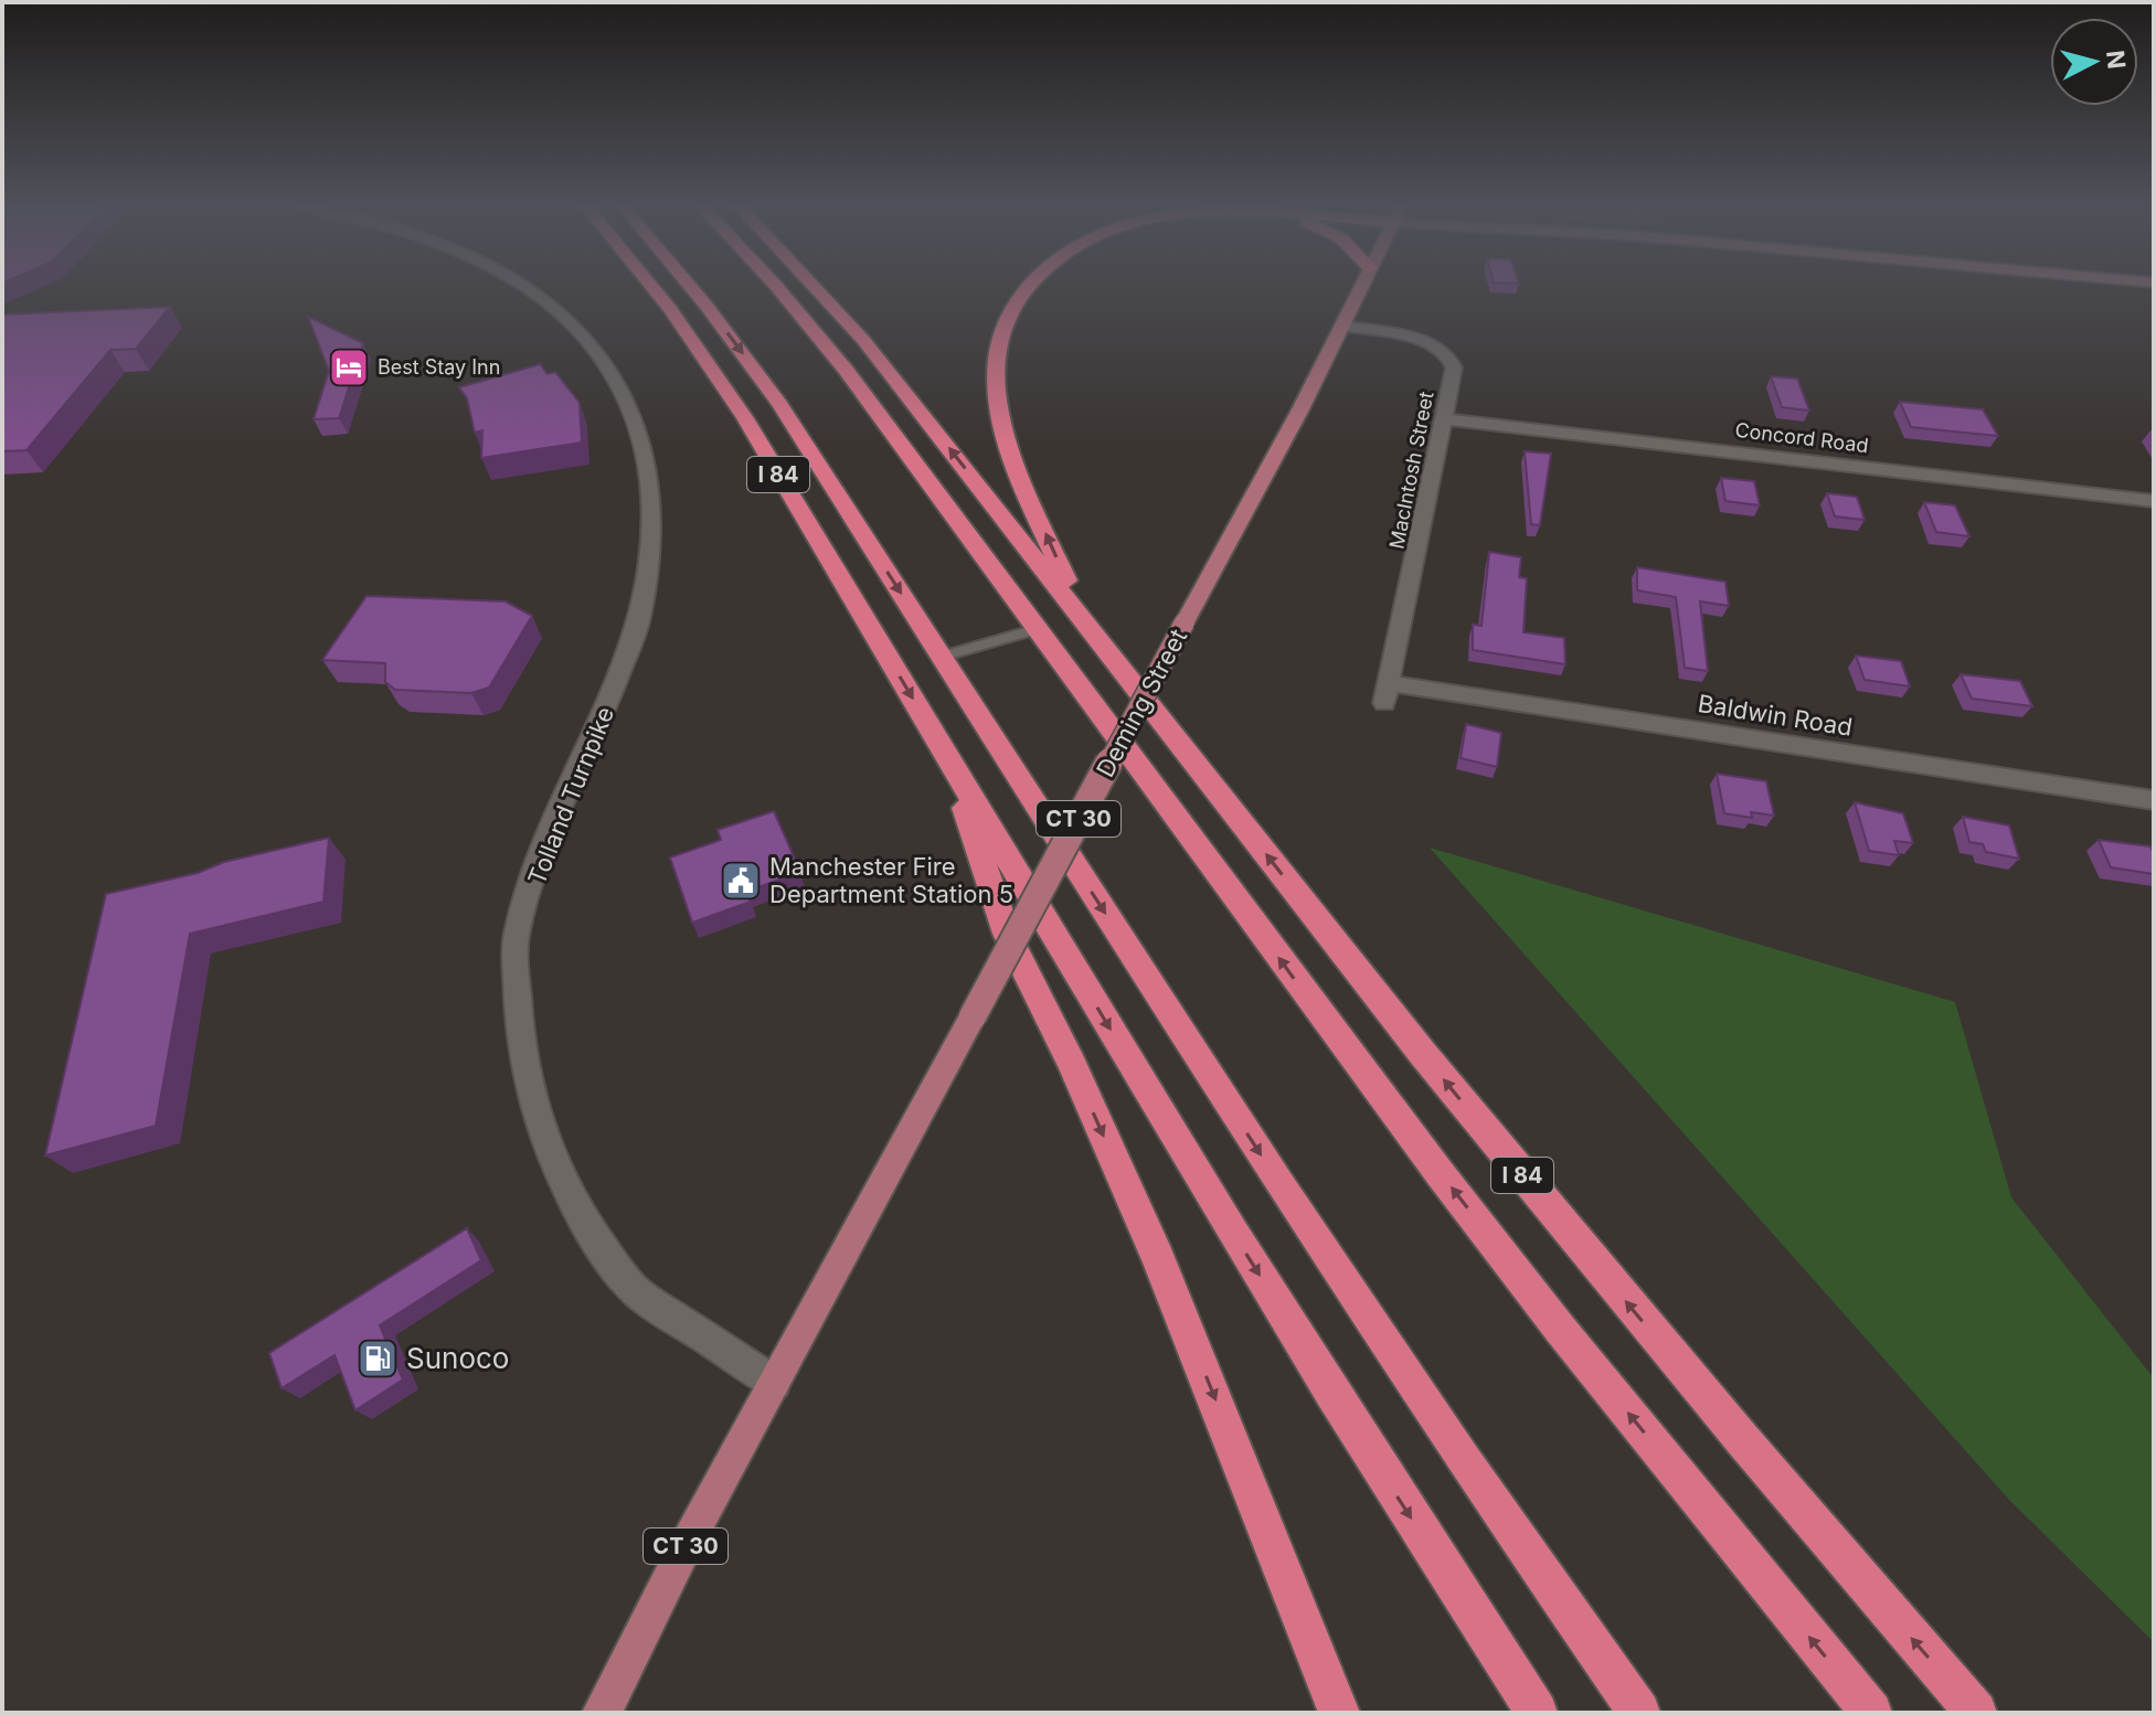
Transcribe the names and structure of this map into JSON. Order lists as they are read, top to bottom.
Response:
{
  "streets": {
    "highway": ["I 84"],
    "main road": ["Deming Street", "CT 30"],
    "street": [
      "Concord Road",
      "MacIntosh Street",
      "Baldwin Road",
      "Tolland Turnpike"
    ]
  },
  "crossings": [
    ["Concord Road", "MacIntosh Street"],
    ["MacIntosh Street", "Deming Street"],
    ["MacIntosh Street", "Baldwin Road"],
    ["Deming Street", "Tolland Turnpike"],
    ["Deming Street", "CT 30"],
    ["Tolland Turnpike", "CT 30"]
  ],
  "places": {
    "hotel": ["Best Stay Inn"],
    "public building": ["Manchester Fire Department Station 5"],
    "fuel station": ["Sunoco"]
  },
  "north": "right"
}
